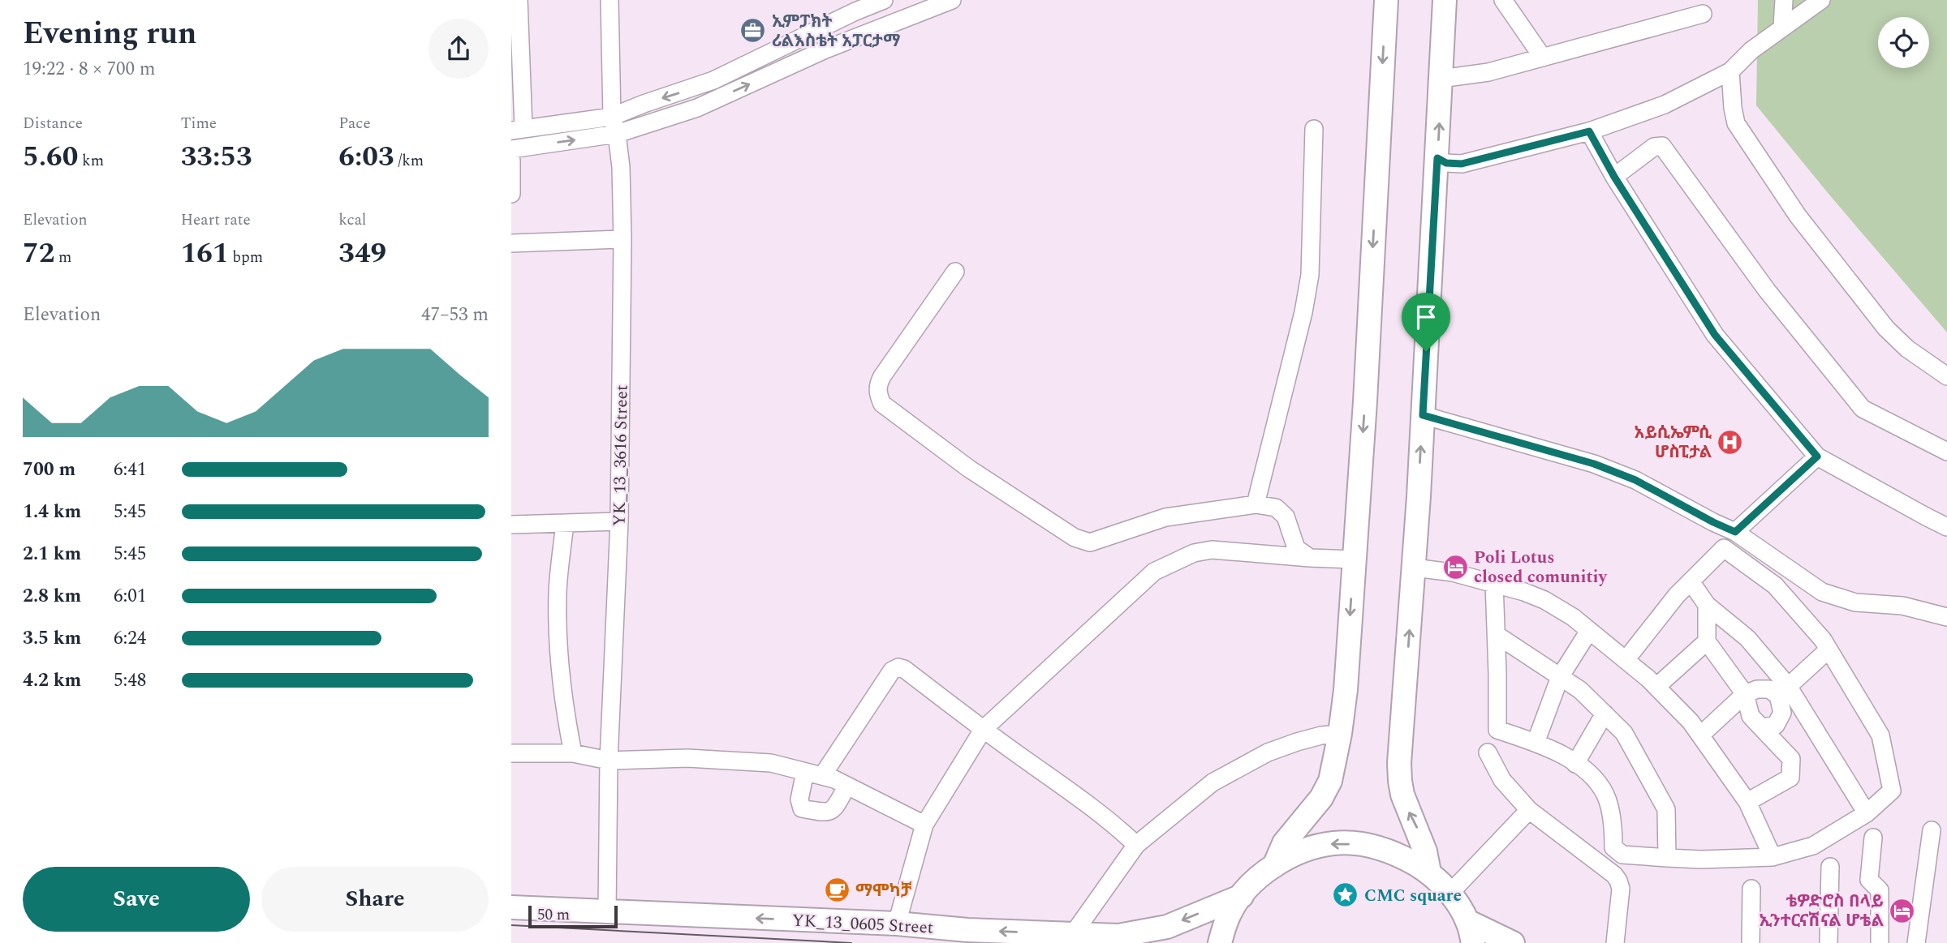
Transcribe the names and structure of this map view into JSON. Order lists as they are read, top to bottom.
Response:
{
  "streets": {
    "main road": ["YK_13_0605 Street"],
    "street": ["YK_13_3616 Street"]
  },
  "crossings": [
    ["YK_13_3616 Street", "YK_13_0605 Street"]
  ],
  "one_way": ["YK_13_0605 Street"],
  "places": {
    "office": ["ኢምፓክት ሪልእስቴት አፓርታማ"],
    "hospital": ["አይሲኤምሲ ሆስፒታል"],
    "hotel": ["Poli Lotus closed comunitiy", "ቴዎድሮስ በላይ ኢንተርናሽናል ሆቴል"],
    "cafe": ["ማሞካቻ"],
    "place": ["CMC square"]
  },
  "scale_bar": "50 m",
  "page": {
    "heading": ["Evening run", "19:22 · 8 × 700 m"],
    "stats": [
      ["Distance", "5.60 km"],
      ["Time", "33:53"],
      ["Pace", "6:03 /km"],
      ["Elevation", "72 m"],
      ["Heart rate", "161 bpm"],
      ["kcal", "349"]
    ],
    "chart": ["Elevation", "47–53 m"],
    "list": [
      {
        "name": "700 m",
        "note": "6:41"
      },
      {
        "name": "1.4 km",
        "note": "5:45"
      },
      {
        "name": "2.1 km",
        "note": "5:45"
      },
      {
        "name": "2.8 km",
        "note": "6:01"
      },
      {
        "name": "3.5 km",
        "note": "6:24"
      },
      {
        "name": "4.2 km",
        "note": "5:48"
      }
    ],
    "buttons": ["Save", "Share"],
    "scale": "50 m"
  }
}
